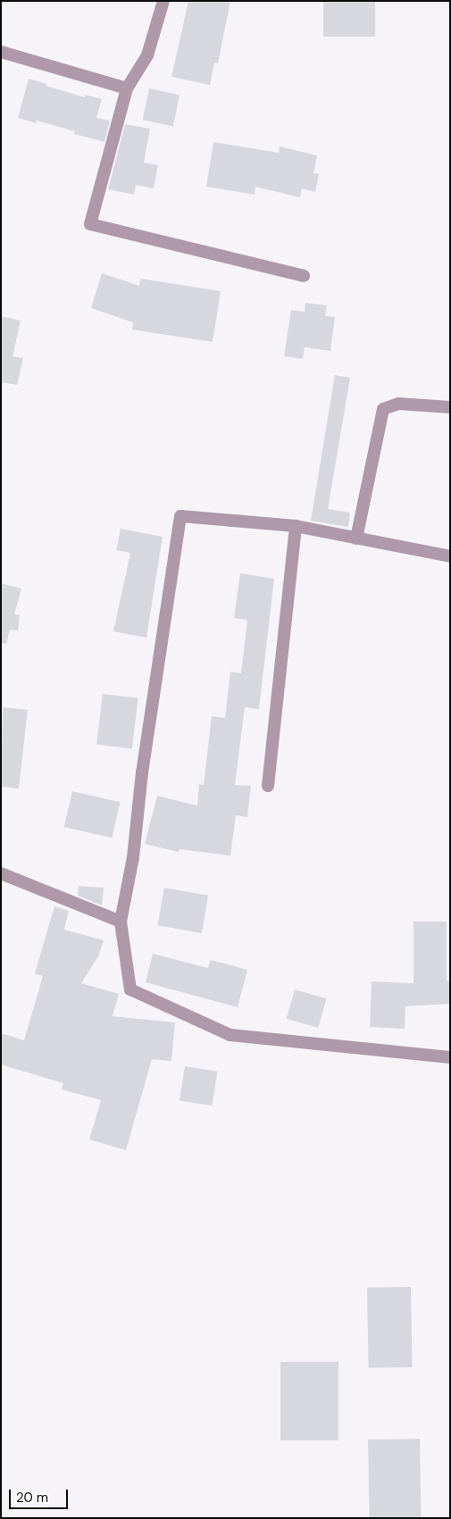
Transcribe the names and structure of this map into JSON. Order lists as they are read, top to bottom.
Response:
{
  "scale_bar": "20 m"
}
